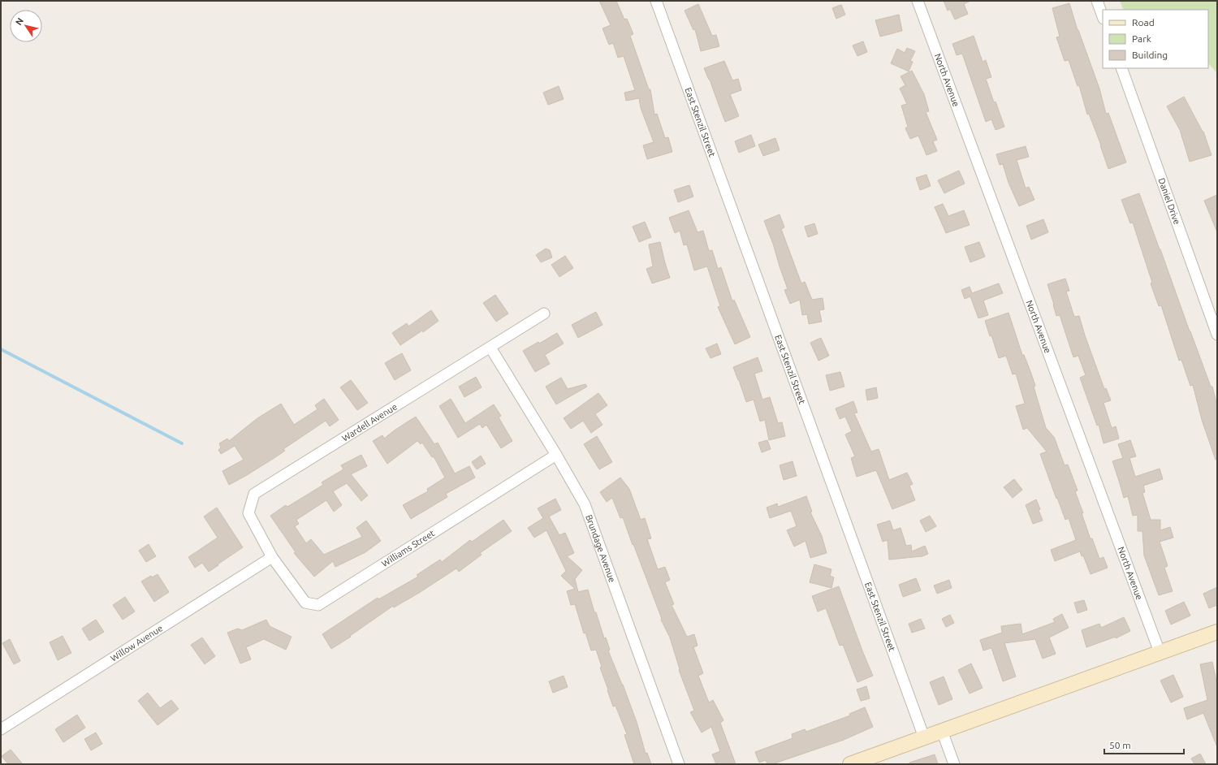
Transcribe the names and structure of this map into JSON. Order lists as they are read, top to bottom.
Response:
{
  "streets": {
    "street": [
      "North Avenue",
      "East Stenzil Street",
      "Daniel Drive",
      "Wardell Avenue",
      "Williams Street",
      "Brundage Avenue",
      "Willow Avenue"
    ]
  },
  "crossings": [
    ["Wardell Avenue", "Williams Street"],
    ["Wardell Avenue", "Brundage Avenue"],
    ["Wardell Avenue", "Willow Avenue"],
    ["Williams Street", "Brundage Avenue"],
    ["Williams Street", "Willow Avenue"]
  ],
  "legend": ["Road", "Park", "Building"],
  "scale_bar": "50 m",
  "north": "top left"
}
